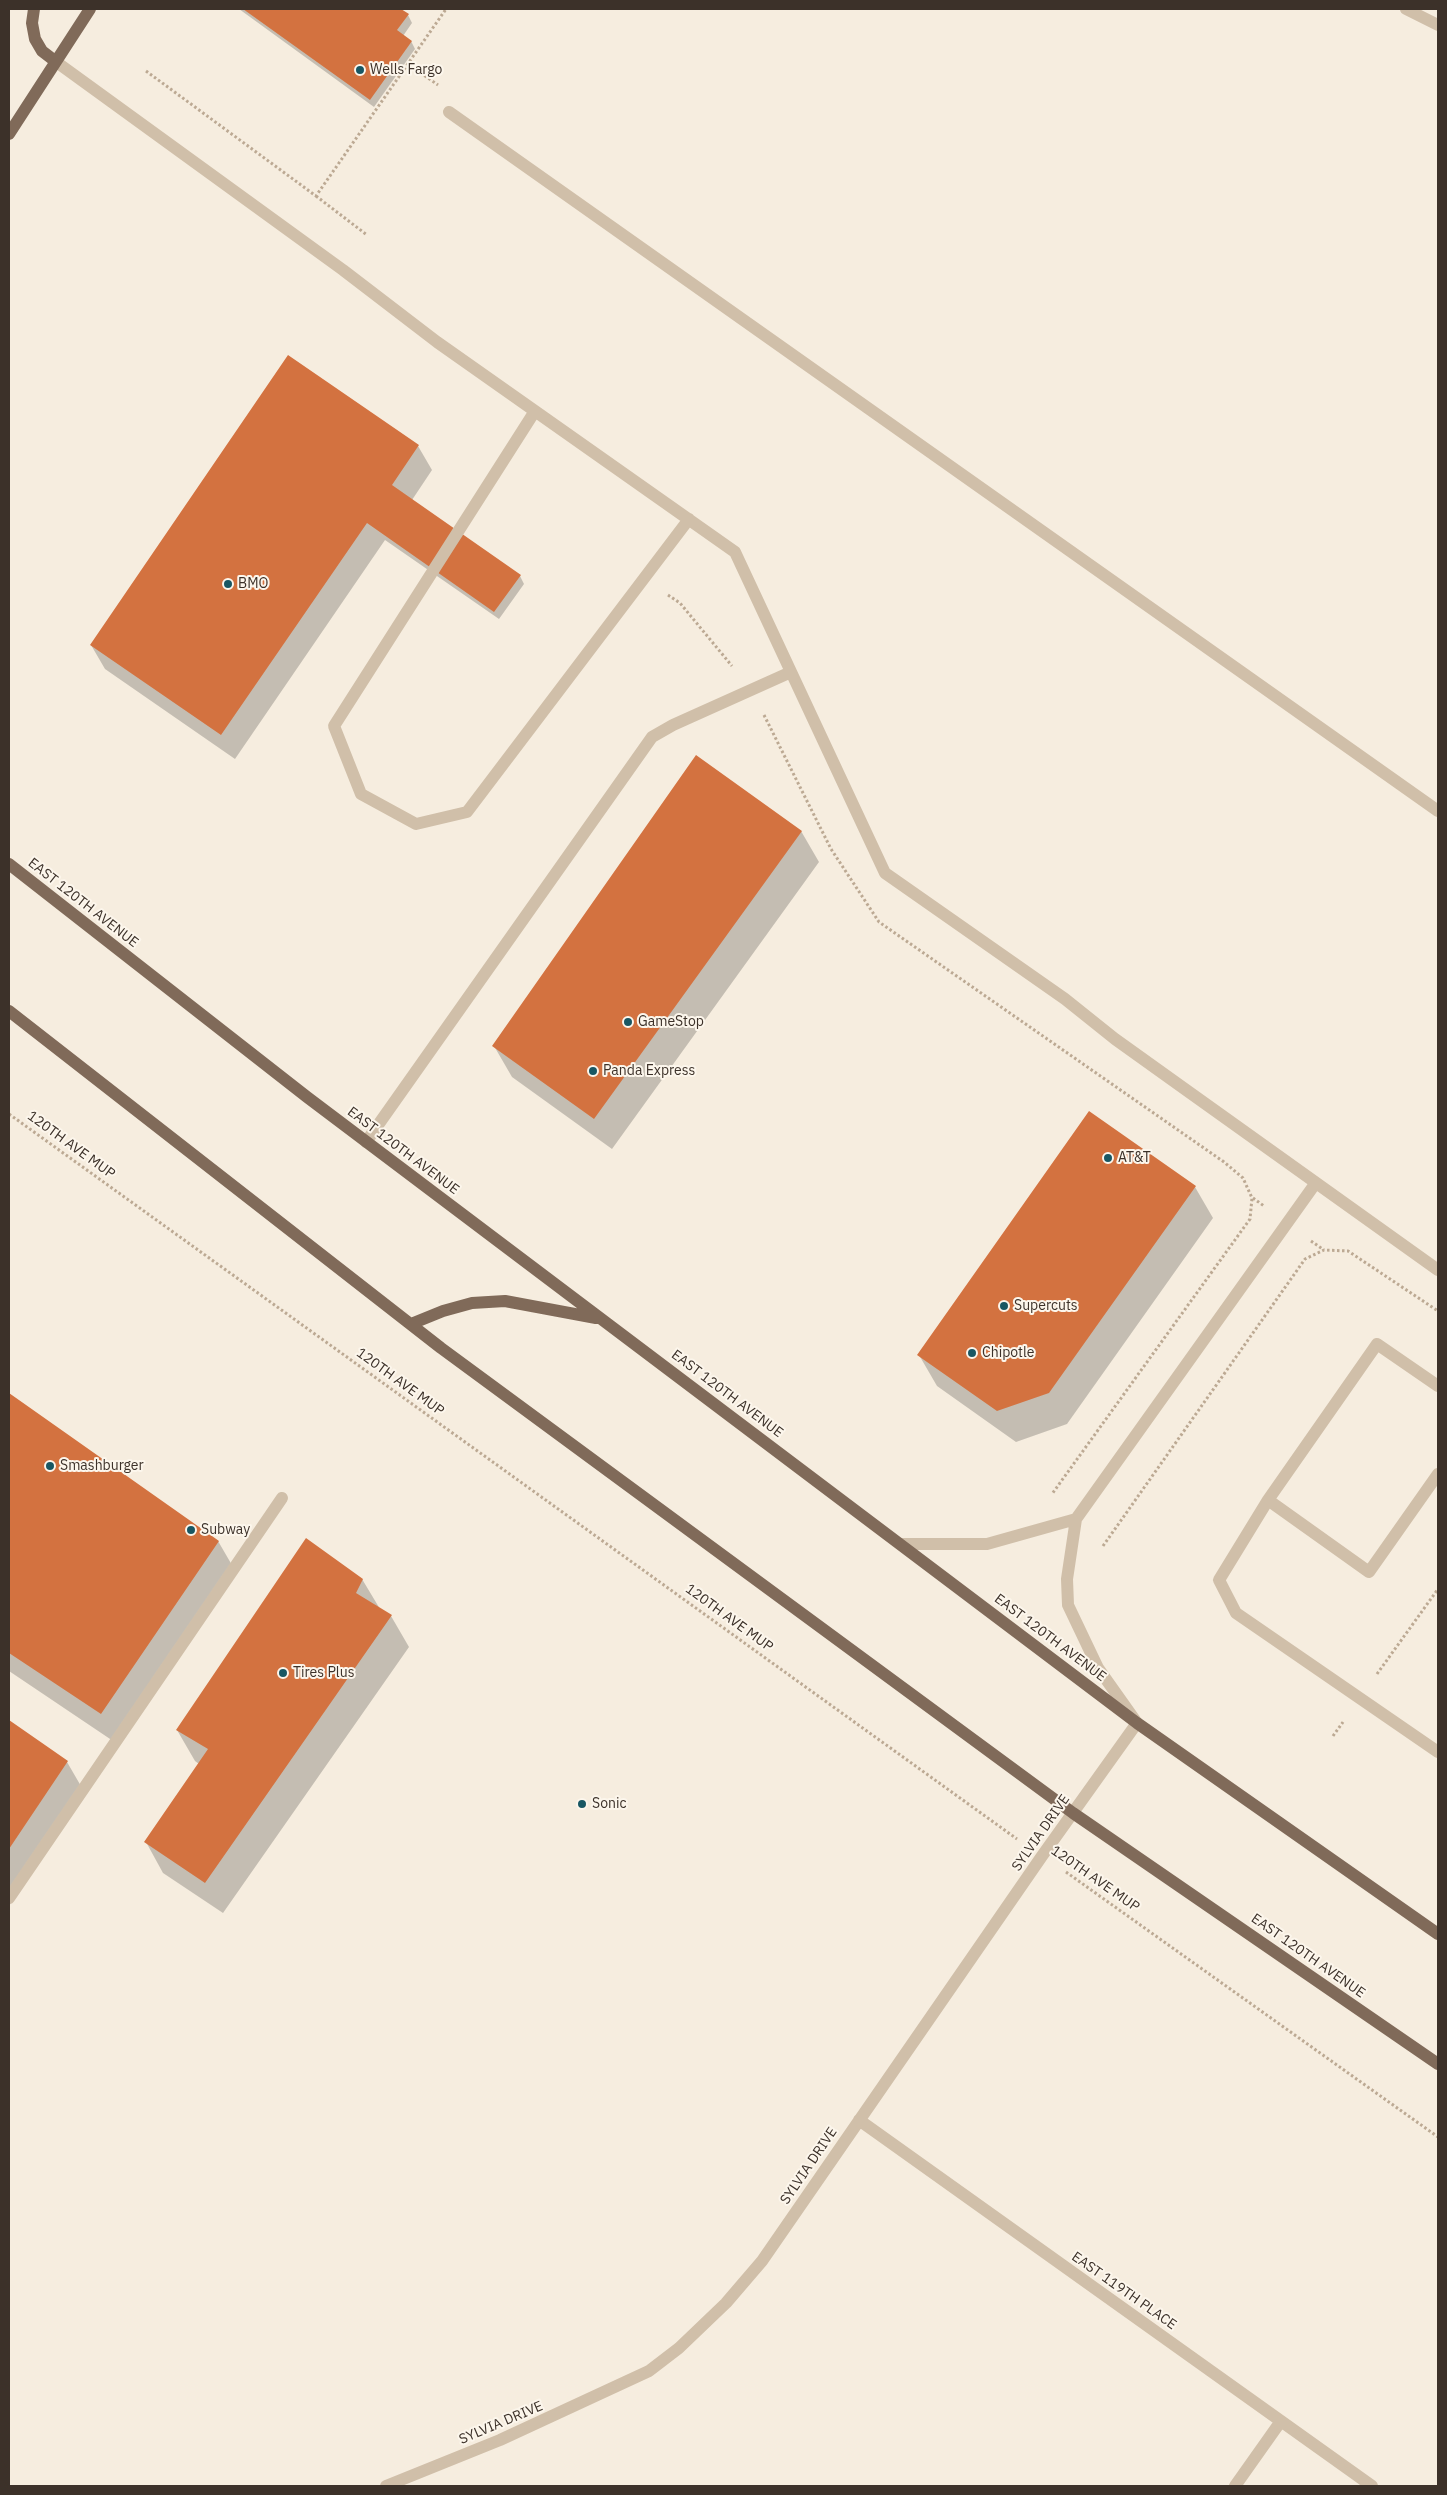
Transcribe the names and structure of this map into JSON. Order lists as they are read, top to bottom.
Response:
{
  "streets": {
    "main road": ["EAST 120TH AVENUE"],
    "street": ["SYLVIA DRIVE", "EAST 119TH PLACE"],
    "path": ["120TH AVE MUP"]
  },
  "crossings": [
    ["EAST 120TH AVENUE", "SYLVIA DRIVE"],
    ["120TH AVE MUP", "SYLVIA DRIVE"],
    ["SYLVIA DRIVE", "EAST 119TH PLACE"]
  ],
  "places": [
    "Wells Fargo",
    "BMO",
    "GameStop",
    "Panda Express",
    "AT&T",
    "Supercuts",
    "Chipotle",
    "Smashburger",
    "Subway",
    "Tires Plus",
    "Sonic"
  ]
}
